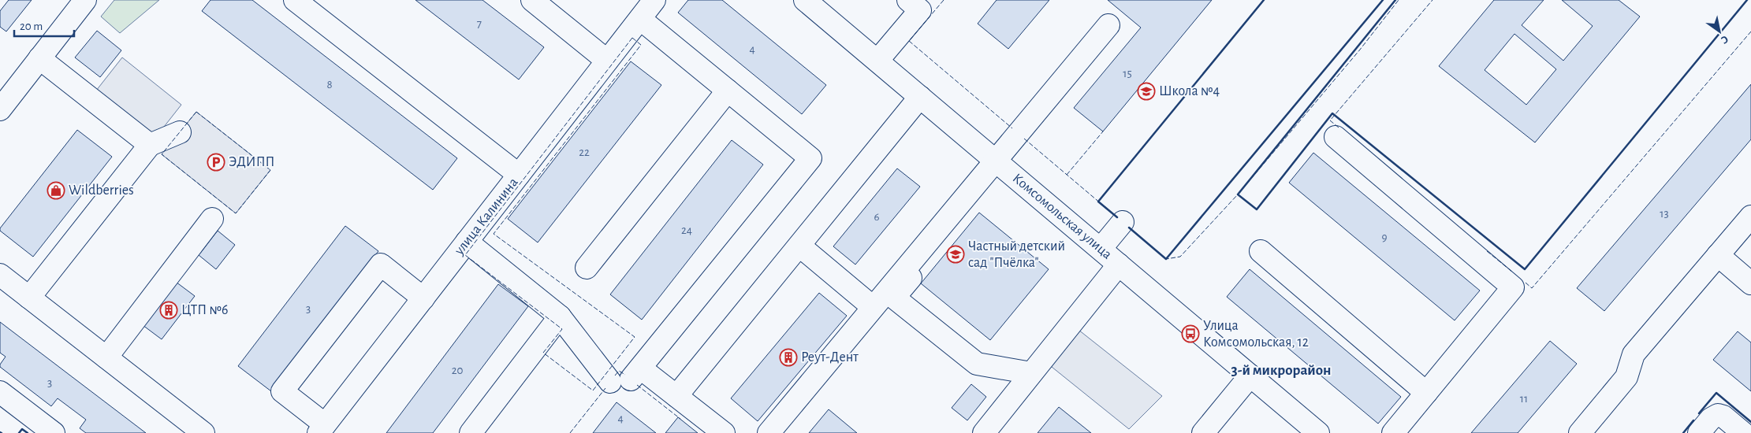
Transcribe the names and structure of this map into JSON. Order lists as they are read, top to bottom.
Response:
{
  "streets": {
    "street": ["улица Калинина", "Комсомольская улица"]
  },
  "districts": ["3-й микрорайон"],
  "places": {
    "school or university": ["Школа №4", "Частный детский сад \"Пчёлка\""],
    "parking": ["ЭДИПП"],
    "shop": ["Wildberries"],
    "building": ["ЦТП №6", "Реут-Дент"],
    "bus stop": ["Улица Комсомольская, 12"]
  },
  "house_numbers": [
    "7",
    "4",
    "15",
    "8",
    "22",
    "13",
    "6",
    "24",
    "9",
    "3",
    "20",
    "3",
    "11",
    "4"
  ],
  "scale_bar": "20 m",
  "north": "bottom right"
}
